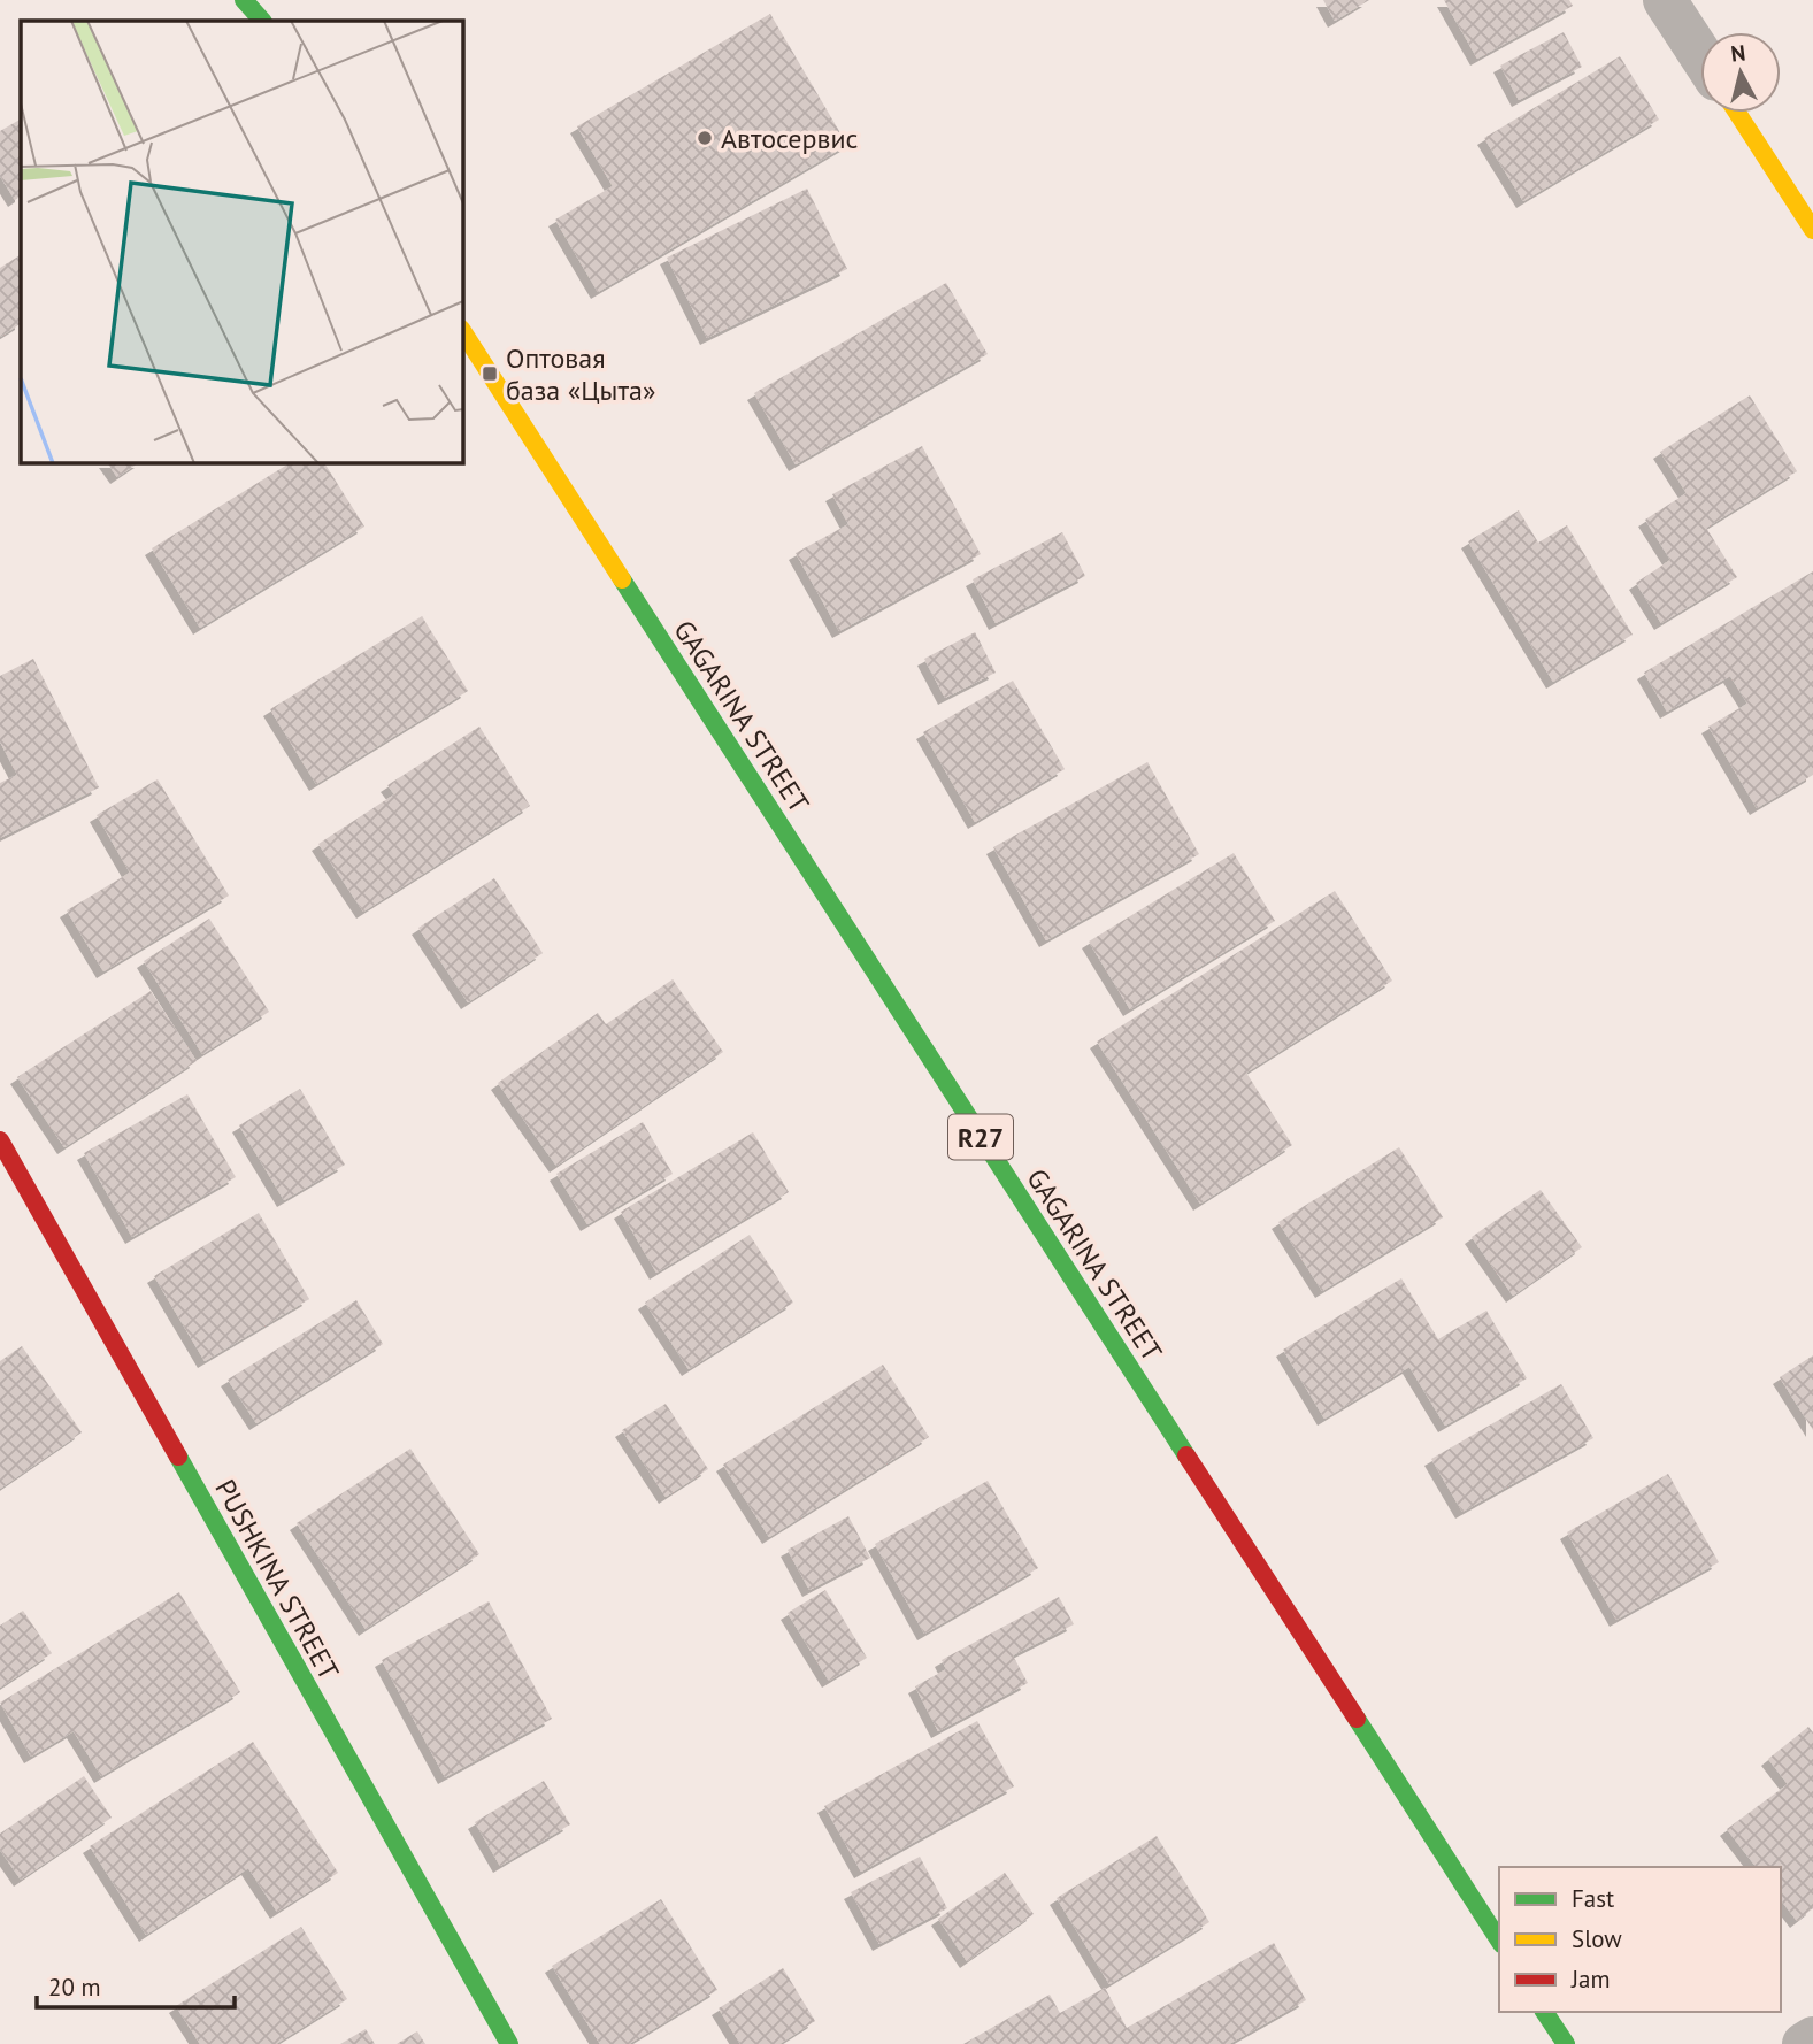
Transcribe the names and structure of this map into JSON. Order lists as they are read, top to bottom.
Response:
{
  "streets": {
    "main road": ["GAGARINA STREET", "R27", "PUSHKINA STREET"]
  },
  "places": {
    "other": ["Автосервис"],
    "transit": ["Оптовая база «Цыта»"]
  },
  "legend": ["Fast", "Slow", "Jam"],
  "scale_bar": "20 m",
  "north": "top"
}
